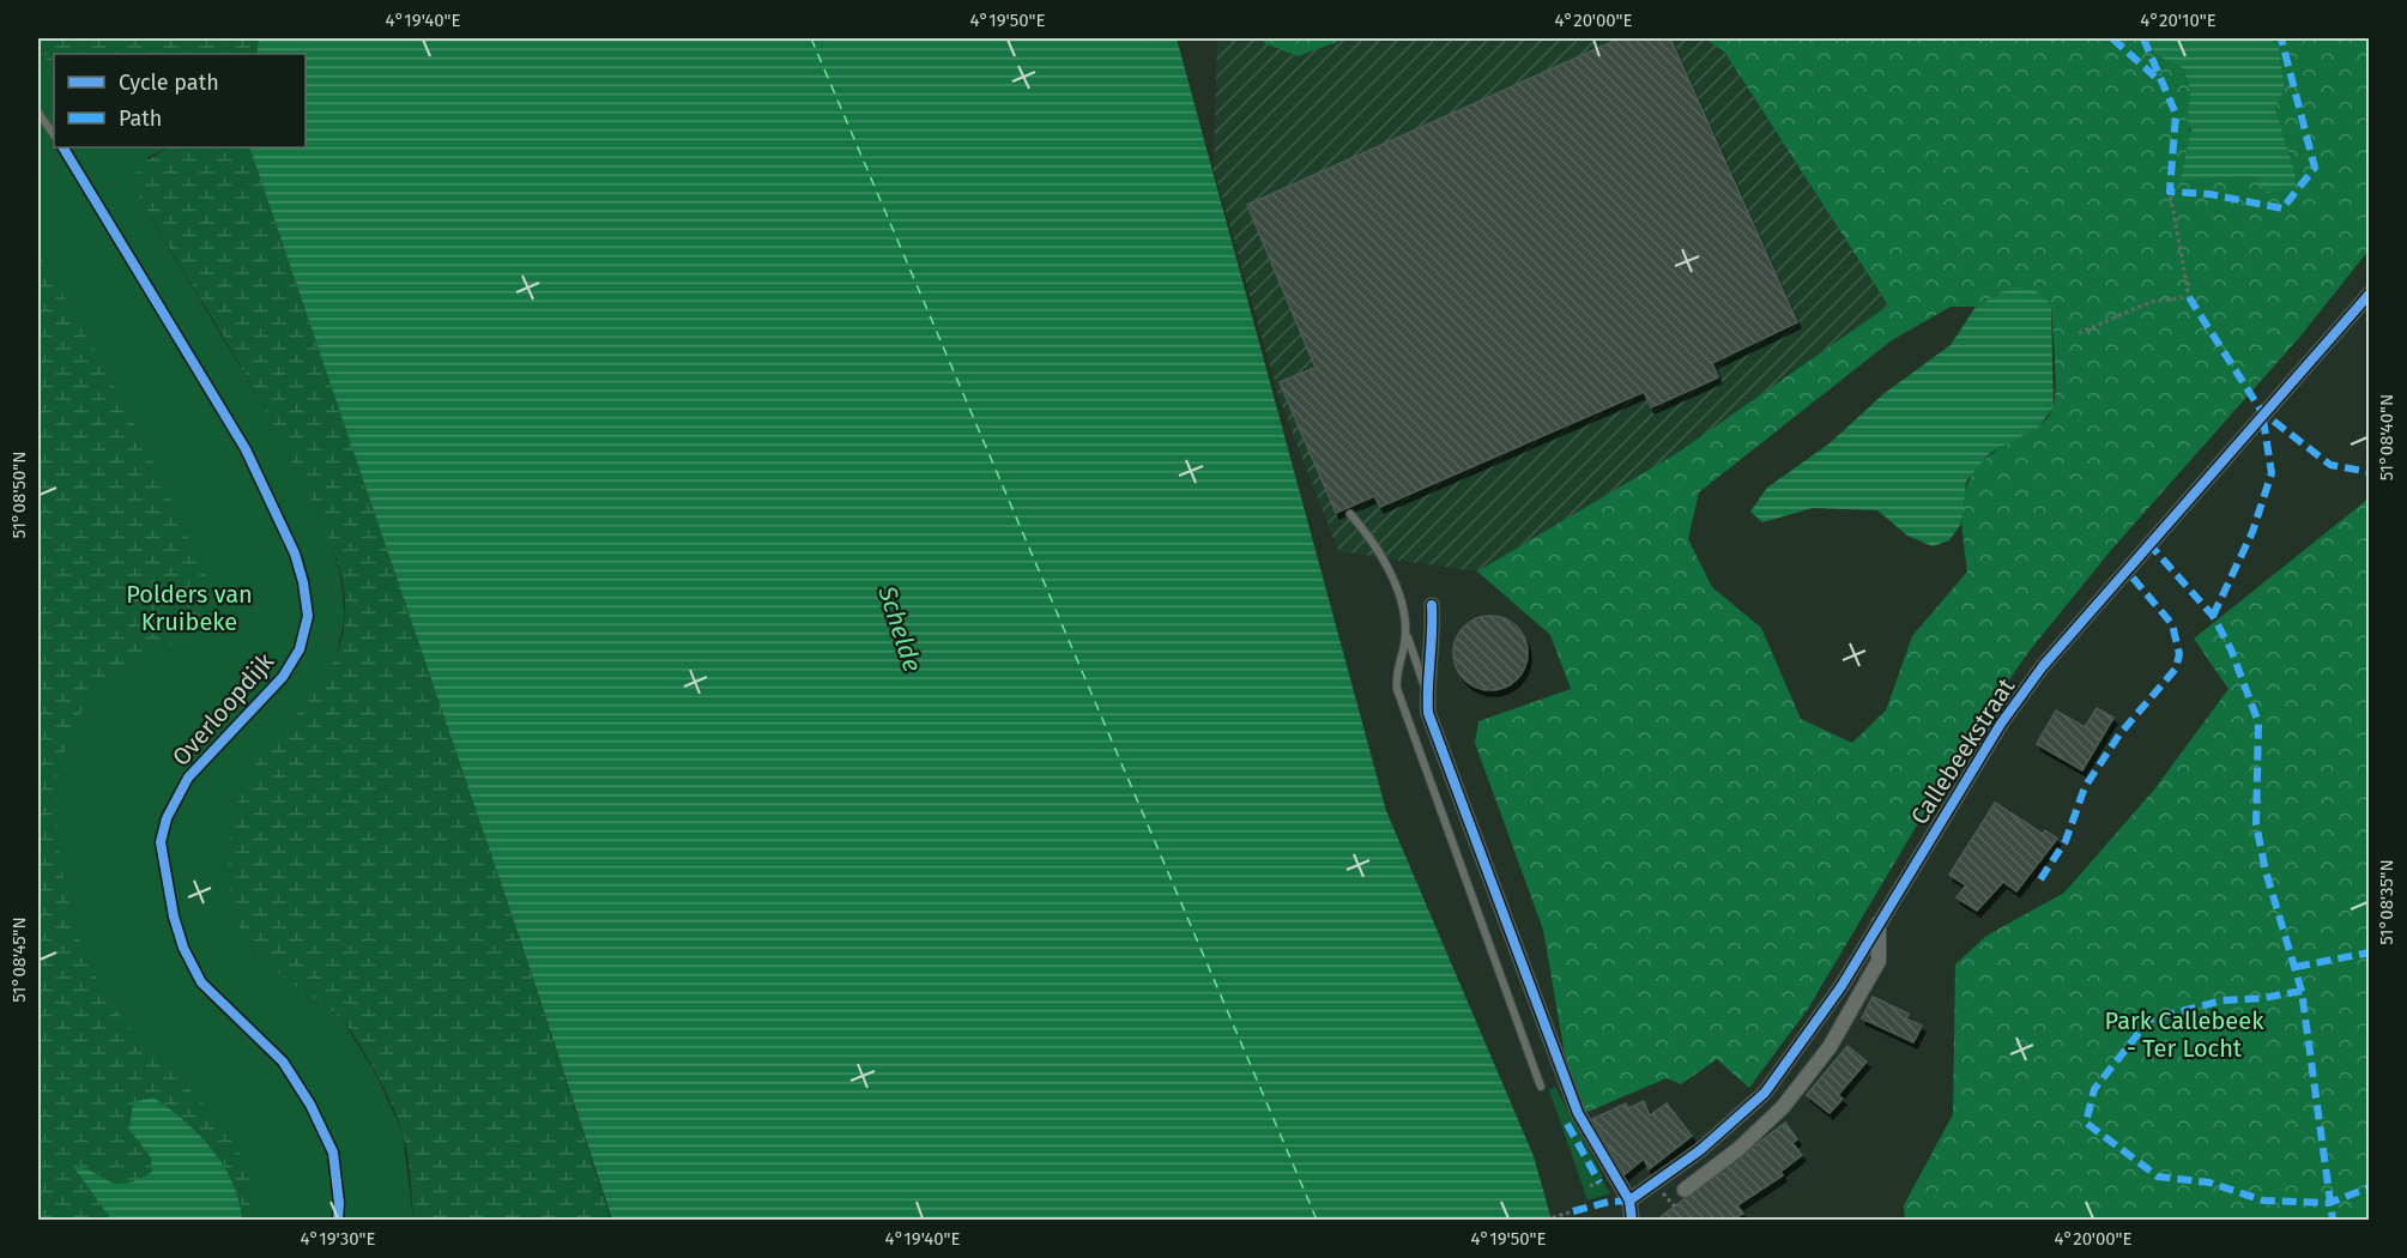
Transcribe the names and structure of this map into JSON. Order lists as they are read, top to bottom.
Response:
{
  "streets": {
    "street": ["Callebeekstraat"],
    "lane": ["Overloopdijk"]
  },
  "water": ["Schelde"],
  "parks": ["Polders van Kruibeke", "Park Callebeek - Ter Locht"],
  "legend": ["Cycle path", "Path"],
  "coordinates": [
    "4°19'40\"E",
    "4°19'50\"E",
    "4°20'00\"E",
    "4°20'10\"E",
    "51°08'40\"N",
    "51°08'50\"N",
    "51°08'35\"N",
    "51°08'45\"N",
    "4°19'30\"E"
  ]
}
